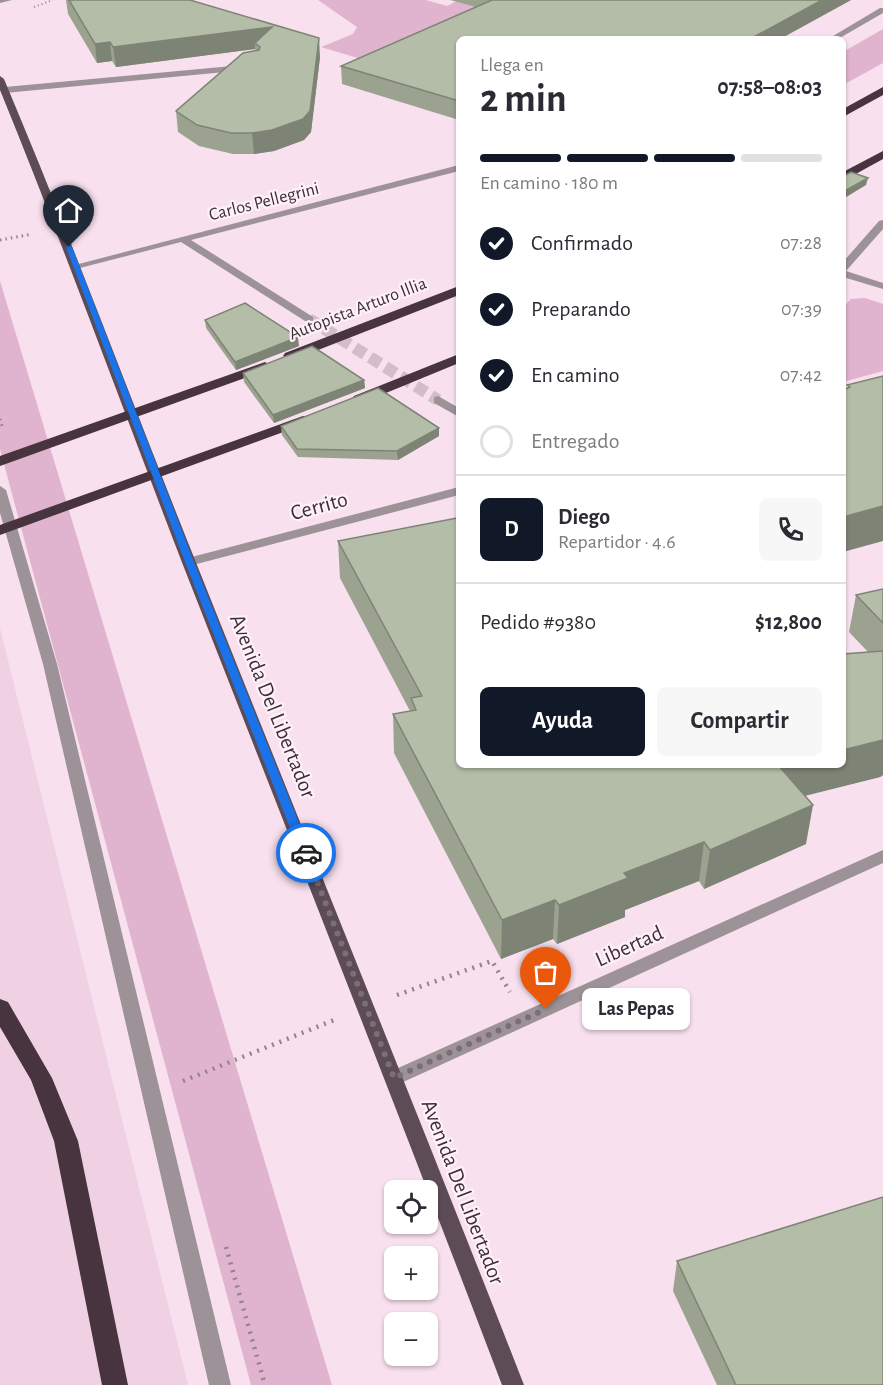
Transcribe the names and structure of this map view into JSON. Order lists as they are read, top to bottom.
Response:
{
  "streets": {
    "highway": ["Autopista Arturo Illia"],
    "main road": ["Avenida Del Libertador"],
    "street": ["Carlos Pellegrini", "Cerrito", "Libertad"]
  },
  "crossings": [
    ["Carlos Pellegrini", "Avenida Del Libertador"],
    ["Cerrito", "Avenida Del Libertador"],
    ["Avenida Del Libertador", "Libertad"]
  ],
  "places": ["Las Pepas"],
  "page": {
    "heading": ["2 min", "Llega en", "07:58–08:03"],
    "panel": [
      "Diego",
      "Repartidor · 4.6",
      "Pedido #9380",
      "$12,800"
    ],
    "bar": "En camino · 180 m",
    "list": [
      ["Confirmado", "07:28"],
      ["Preparando", "07:39"],
      ["En camino", "07:42"],
      "Entregado"
    ],
    "round": "D",
    "buttons": ["Ayuda", "Compartir"],
    "bubble": "Las Pepas",
    "map_buttons": ["+", "−"]
  }
}
